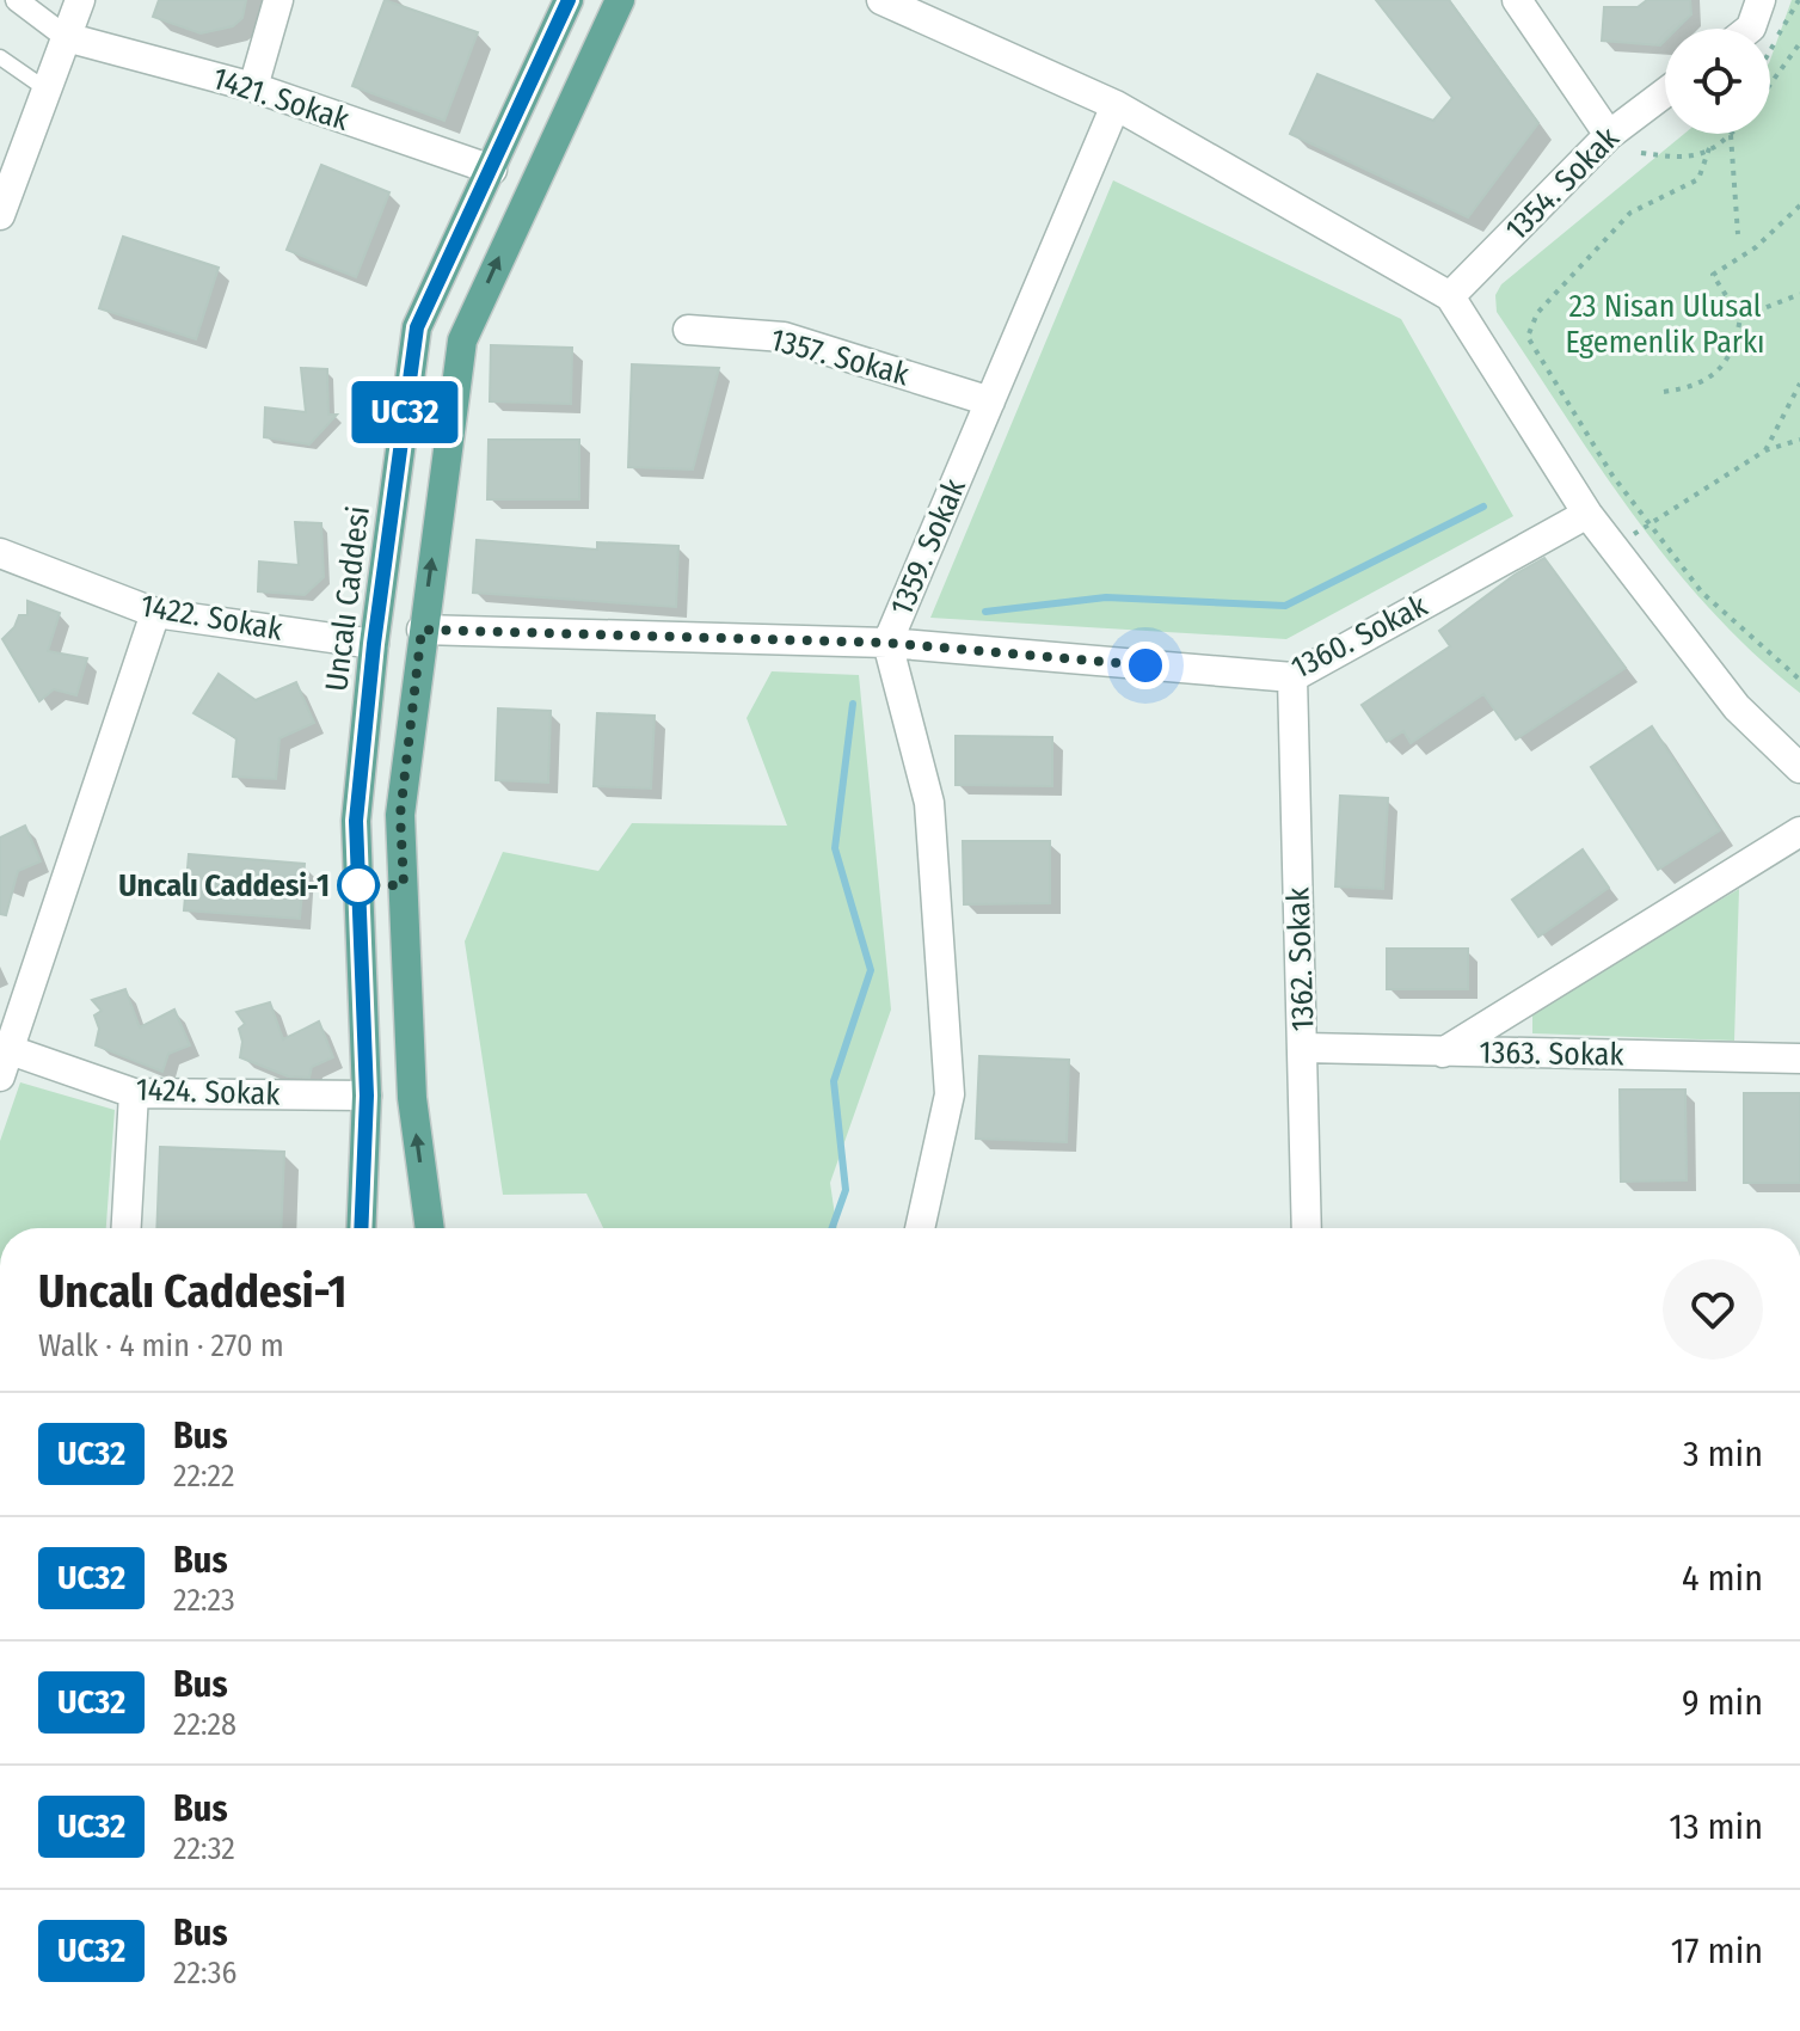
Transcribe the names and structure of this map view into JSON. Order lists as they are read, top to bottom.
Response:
{
  "streets": {
    "main road": ["Uncalı Caddesi"],
    "street": [
      "1421. Sokak",
      "1354. Sokak",
      "1357. Sokak",
      "1359. Sokak",
      "1422. Sokak",
      "1360. Sokak",
      "1362. Sokak",
      "1363. Sokak",
      "1424. Sokak"
    ]
  },
  "crossings": [
    ["1421. Sokak", "Uncalı Caddesi"],
    ["1357. Sokak", "1359. Sokak"],
    ["1359. Sokak", "1360. Sokak"],
    ["Uncalı Caddesi", "1422. Sokak"],
    ["Uncalı Caddesi", "1424. Sokak"],
    ["1360. Sokak", "1362. Sokak"],
    ["1362. Sokak", "1363. Sokak"]
  ],
  "parks": ["23 Nisan Ulusal Egemenlik Parkı"],
  "places": ["Uncalı Caddesi-1"],
  "lines": ["bus line UC32"],
  "page": {
    "on_map": "UC32",
    "heading": ["Uncalı Caddesi-1", "Walk · 4 min · 270 m"],
    "list": [
      {
        "mark": "UC32",
        "name": "Bus",
        "note": "22:22",
        "value": "3 min"
      },
      {
        "mark": "UC32",
        "name": "Bus",
        "note": "22:23",
        "value": "4 min"
      },
      {
        "mark": "UC32",
        "name": "Bus",
        "note": "22:28",
        "value": "9 min"
      },
      {
        "mark": "UC32",
        "name": "Bus",
        "note": "22:32",
        "value": "13 min"
      },
      {
        "mark": "UC32",
        "name": "Bus",
        "note": "22:36",
        "value": "17 min"
      }
    ]
  }
}
